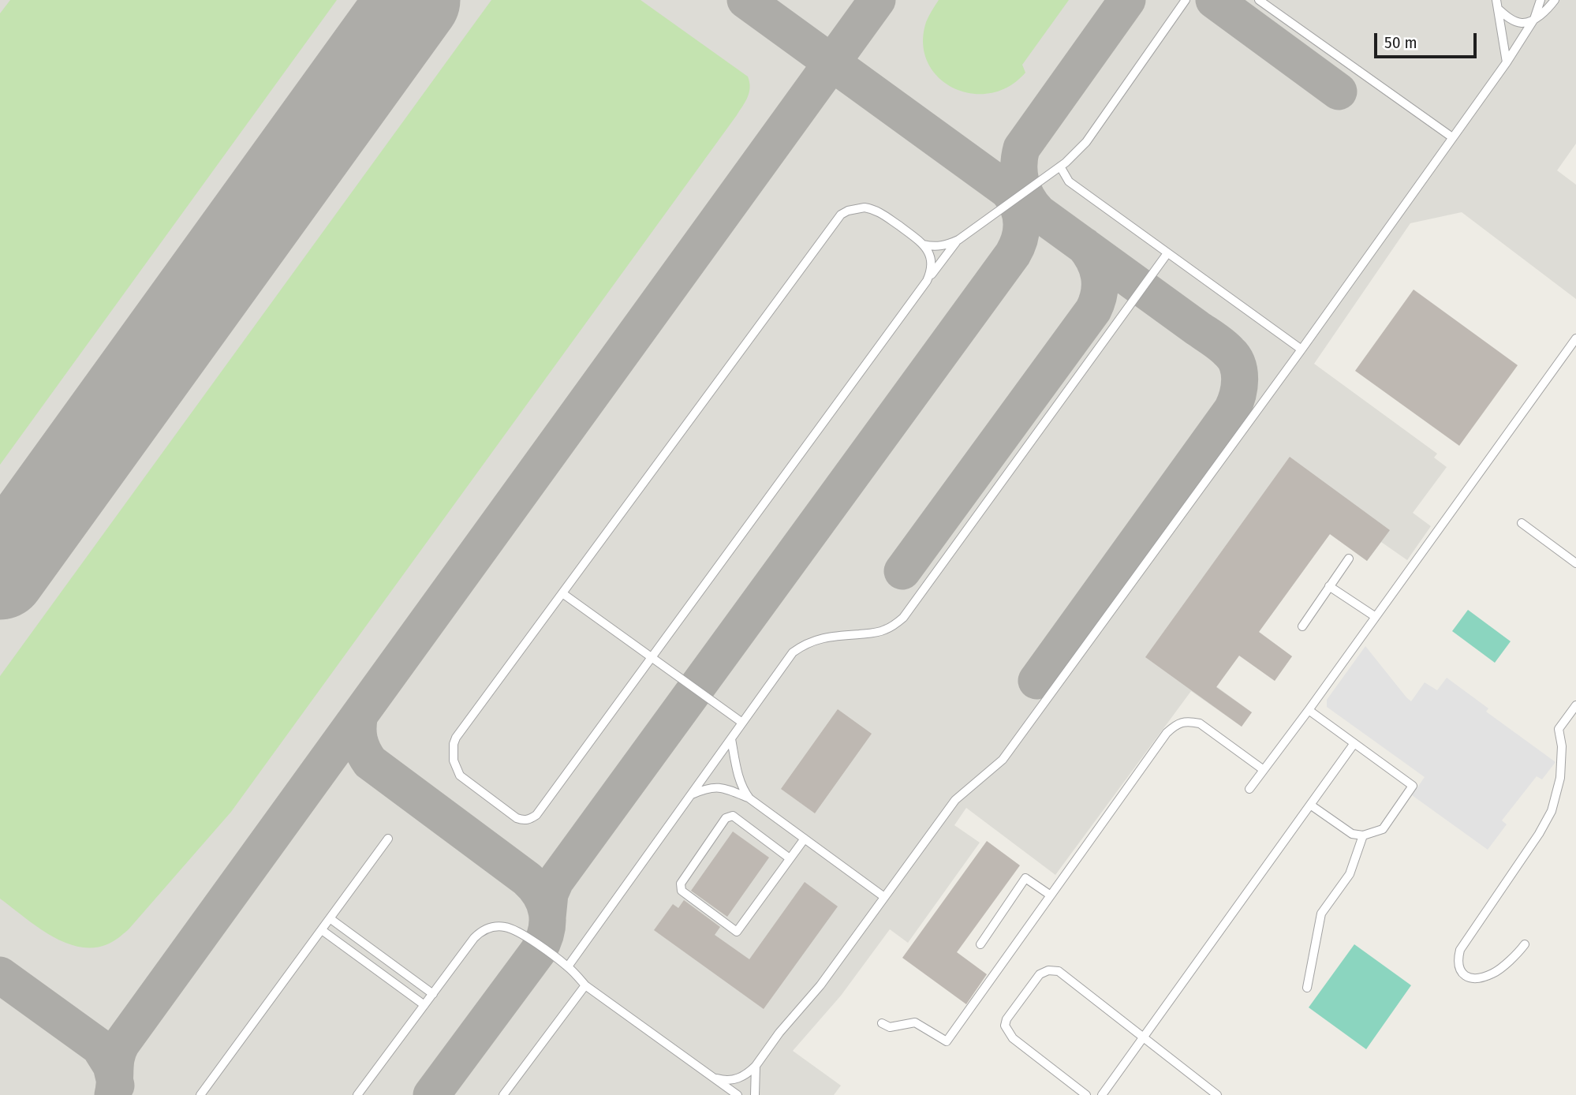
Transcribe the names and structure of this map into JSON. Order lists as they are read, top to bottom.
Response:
{
  "scale_bar": "50 m"
}
